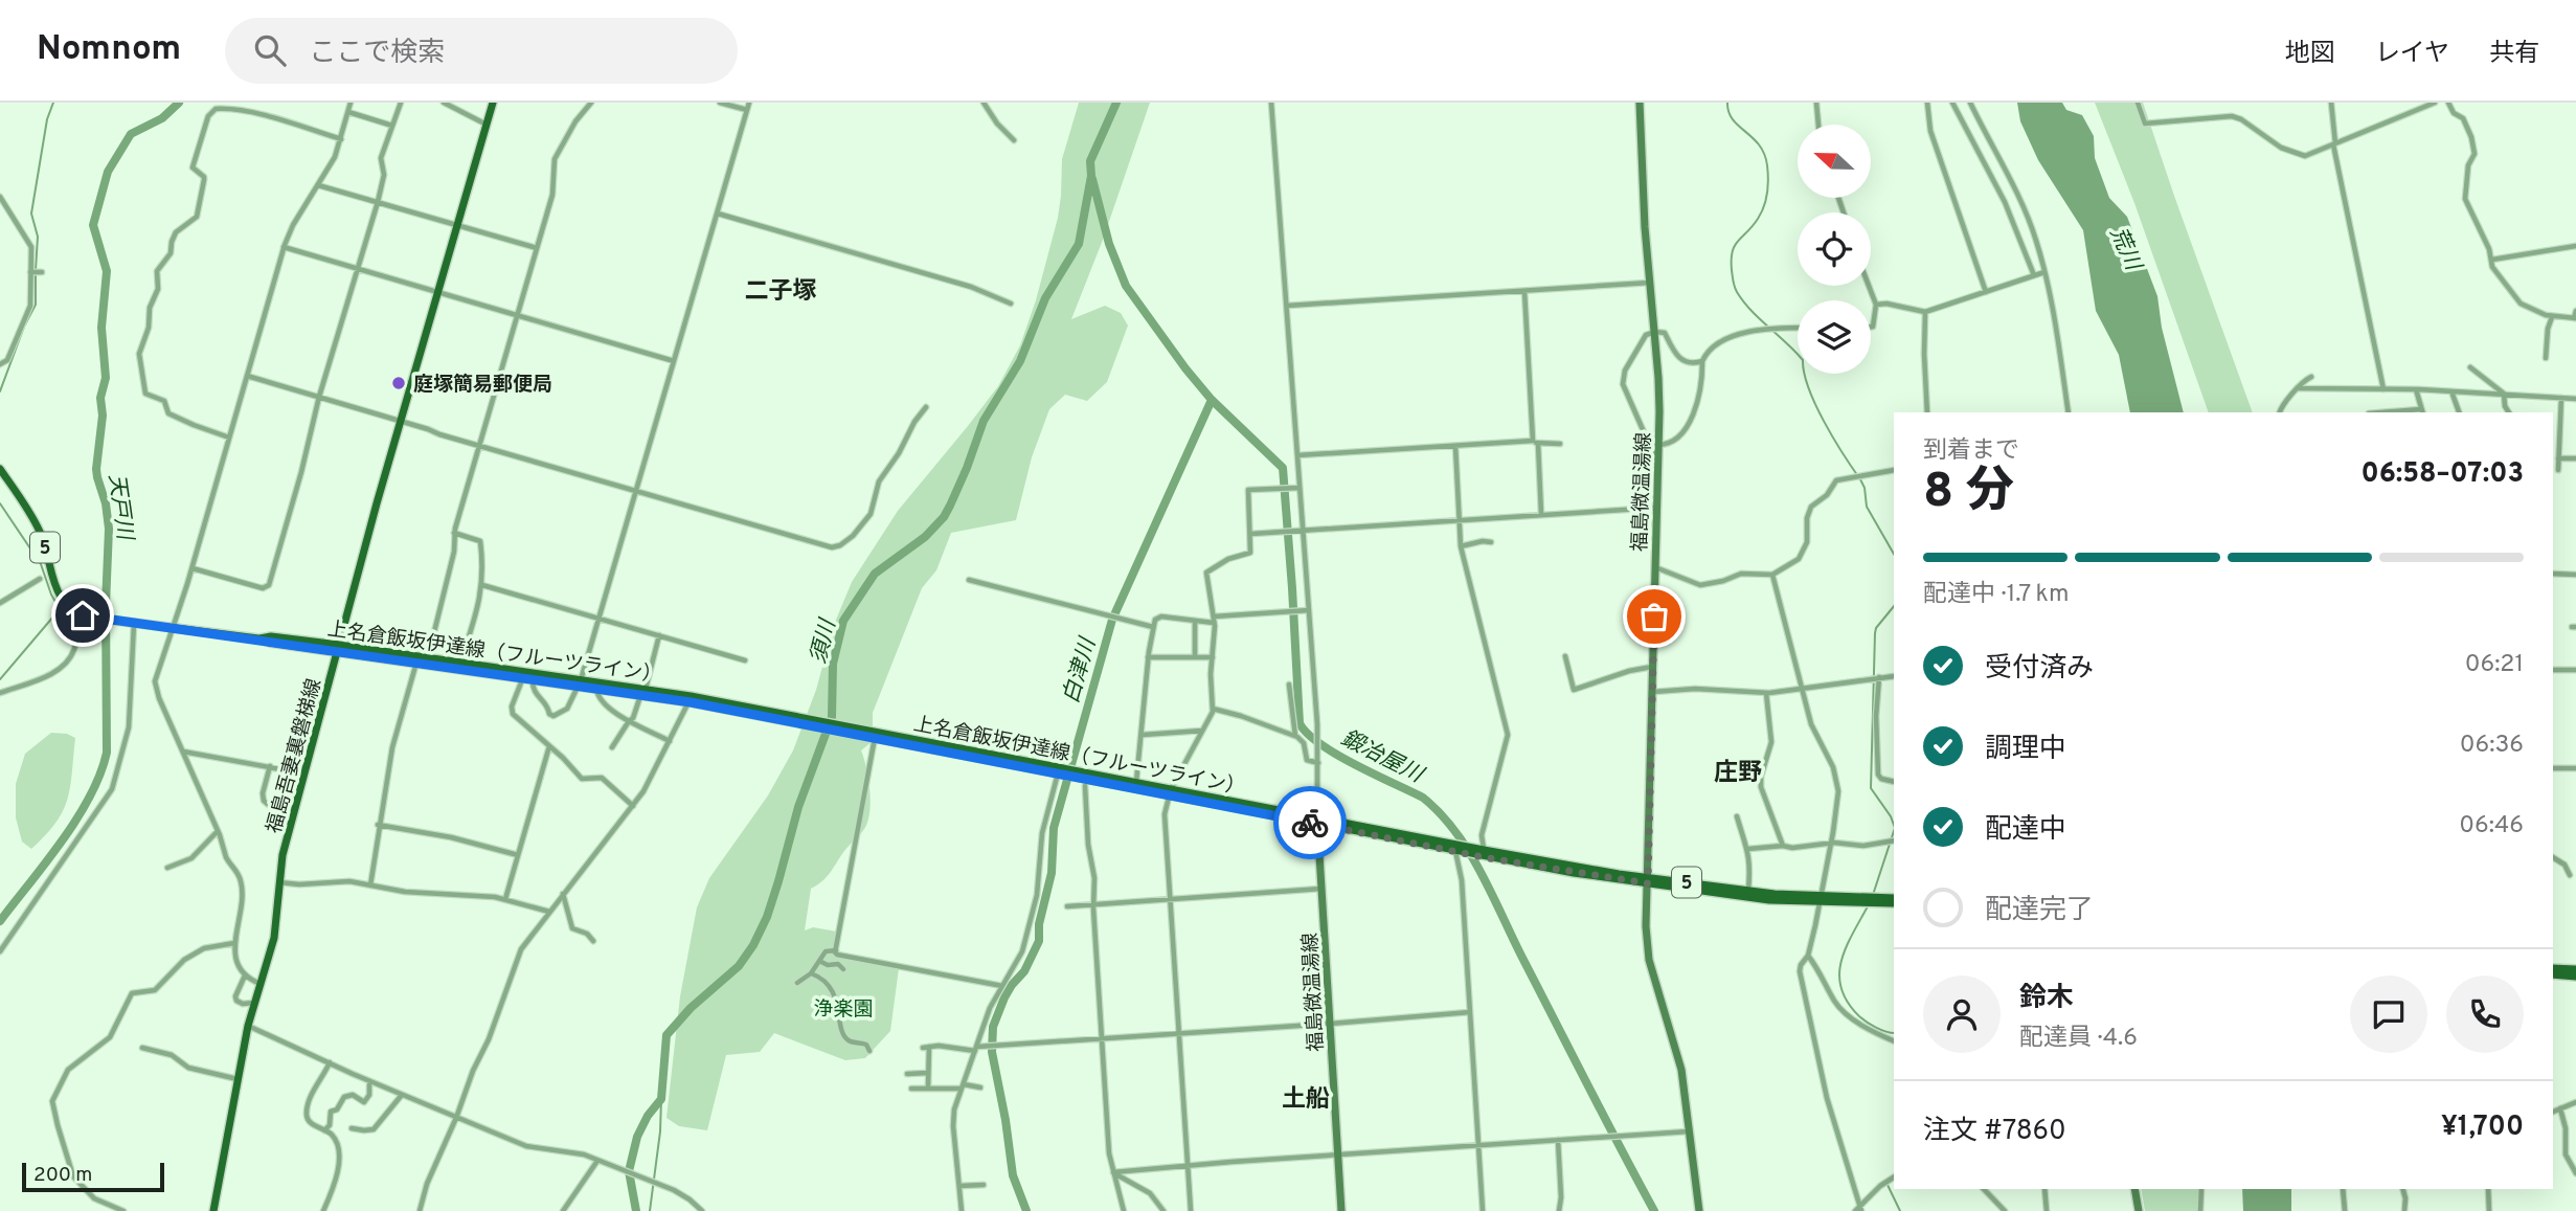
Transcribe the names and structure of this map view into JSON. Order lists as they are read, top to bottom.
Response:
{
  "streets": {
    "main road": [
      "福島微温湯線",
      "5",
      "上名倉飯坂伊達線（フルーツライン）",
      "福島吾妻裏磐梯線"
    ]
  },
  "crossings": [
    ["福島微温湯線", "上名倉飯坂伊達線（フルーツライン）"],
    ["5", "上名倉飯坂伊達線（フルーツライン）"],
    ["上名倉飯坂伊達線（フルーツライン）", "福島吾妻裏磐梯線"]
  ],
  "districts": ["二子塚", "庄野", "土船"],
  "water": [
    "荒川",
    "天戸川",
    "須川",
    "白津川",
    "鍛冶屋川"
  ],
  "parks": ["浄楽園"],
  "places": ["庭塚簡易郵便局"],
  "scale_bar": "200 m",
  "north": "left",
  "page": {
    "header": "Nomnom",
    "search": "ここで検索",
    "nav": ["地図", "レイヤ", "共有"],
    "heading": ["8 分", "到着まで", "06:58–07:03"],
    "panel": [
      "鈴木",
      "配達員 · 4.6",
      "注文 #7860",
      "¥1,700"
    ],
    "bar": "配達中 · 1.7 km",
    "list": [
      ["受付済み", "06:21"],
      ["調理中", "06:36"],
      ["配達中", "06:46"],
      "配達完了"
    ],
    "scale": "200 m"
  }
}
